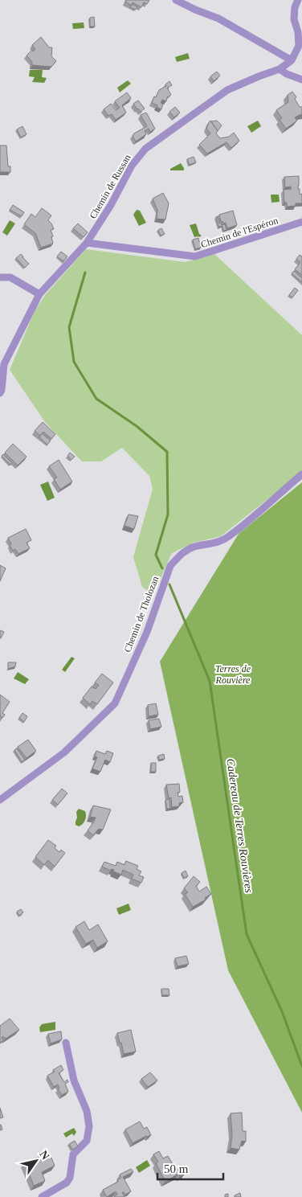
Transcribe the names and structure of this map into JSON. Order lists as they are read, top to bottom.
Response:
{
  "streets": {
    "street": ["Chemin de Russan", "Chemin de l'Espéron", "Chemin de Tholozan"]
  },
  "crossings": [
    ["Chemin de Russan", "Chemin de l'Espéron"]
  ],
  "water": ["Cadereau de Terres Rouvières"],
  "parks": ["Terres de Rouvière"],
  "scale_bar": "50 m",
  "north": "top right"
}
